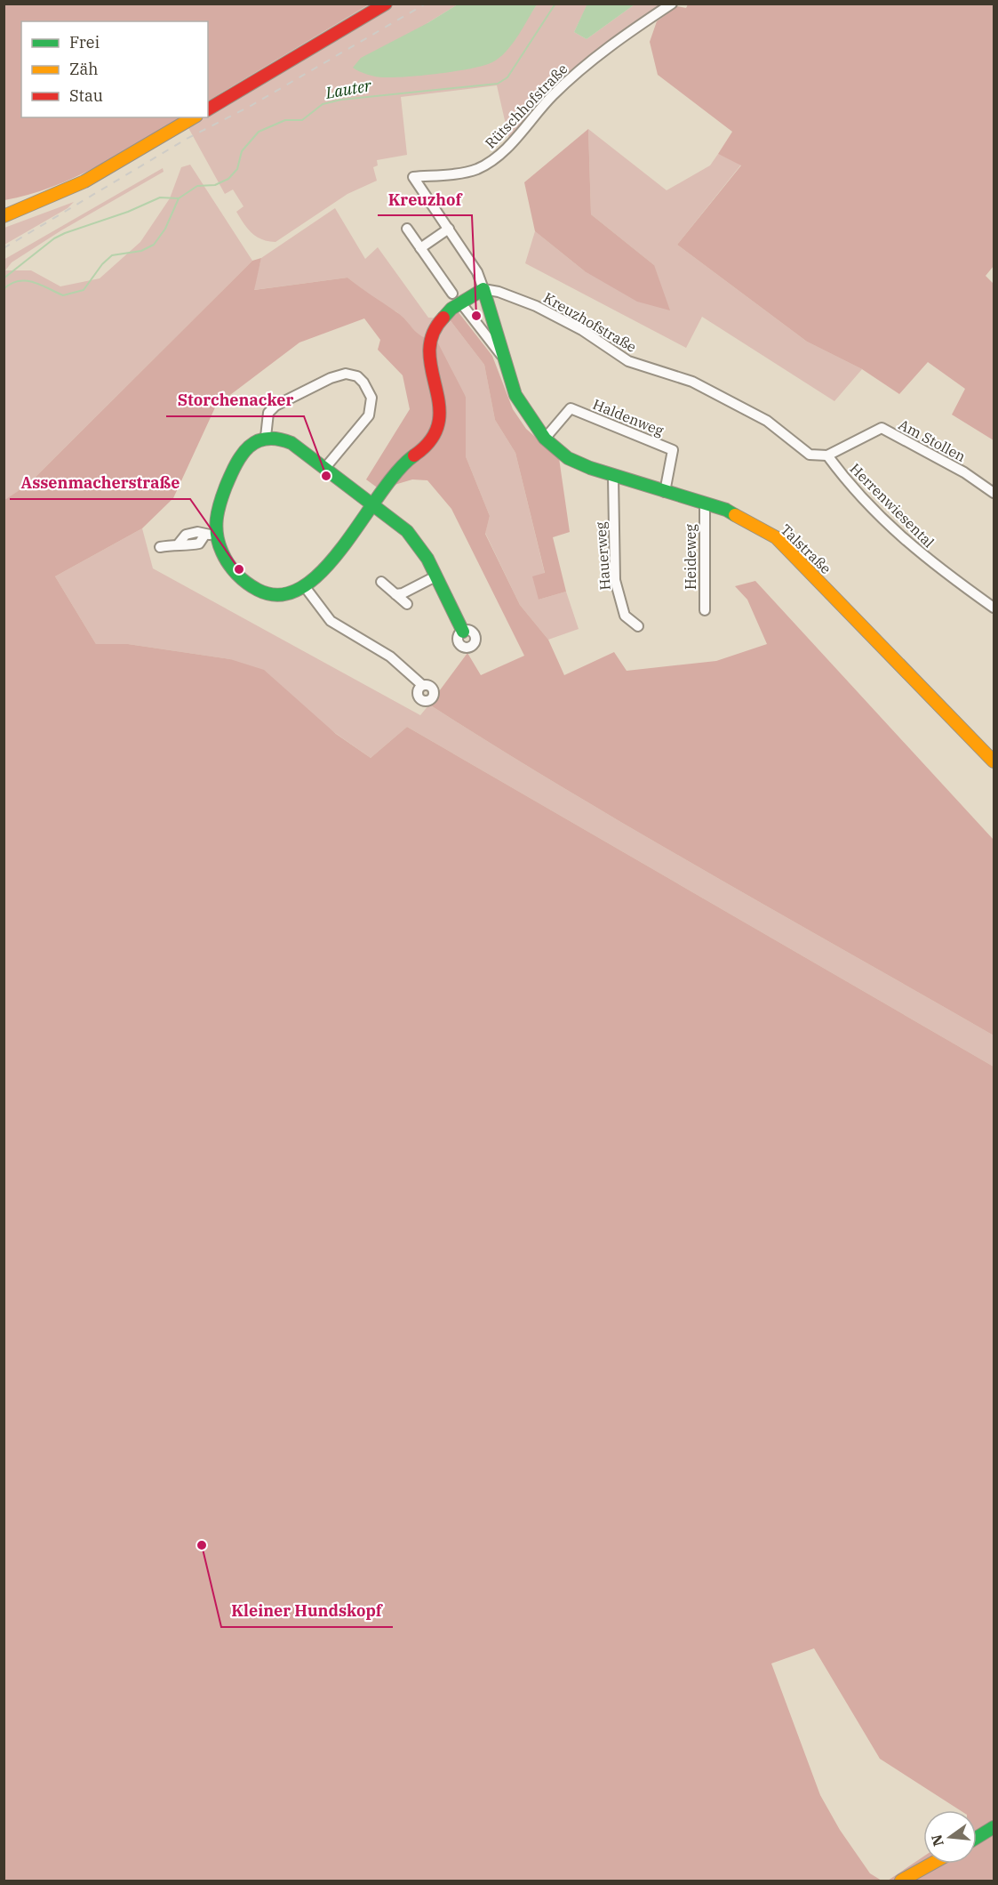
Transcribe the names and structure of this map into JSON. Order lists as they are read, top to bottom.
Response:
{
  "streets": {
    "street": [
      "Rütschhofstraße",
      "Kreuzhofstraße",
      "Haldenweg",
      "Am Stollen",
      "Herrenwiesental",
      "Talstraße",
      "Hauerweg",
      "Heideweg"
    ]
  },
  "crossings": [
    ["Kreuzhofstraße", "Am Stollen"],
    ["Kreuzhofstraße", "Herrenwiesental"],
    ["Kreuzhofstraße", "Talstraße"],
    ["Haldenweg", "Talstraße"],
    ["Am Stollen", "Herrenwiesental"],
    ["Talstraße", "Hauerweg"],
    ["Talstraße", "Heideweg"]
  ],
  "water": ["Lauter"],
  "places": [
    "Kreuzhof",
    "Storchenacker",
    "Assenmacherstraße",
    "Kleiner Hundskopf"
  ],
  "legend": ["Frei", "Zäh", "Stau"],
  "north": "left"
}
